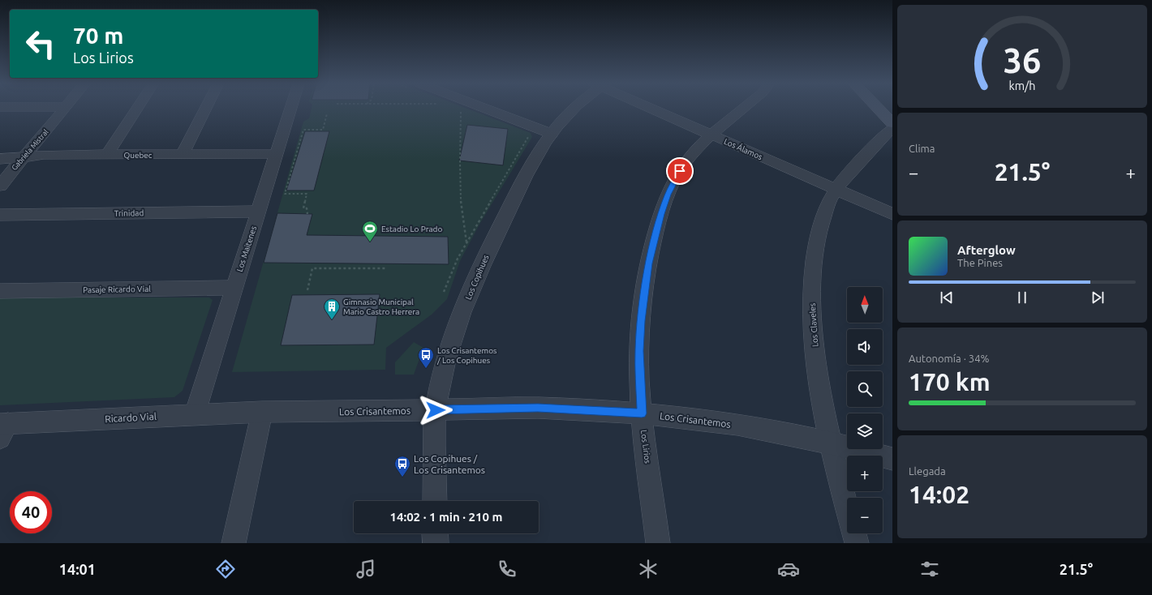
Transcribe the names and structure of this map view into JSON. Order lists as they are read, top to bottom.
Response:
{
  "streets": {
    "street": [
      "Los Álamos",
      "Gabriela Mistral",
      "Quebec",
      "Trinidad",
      "Los Maitenes",
      "Los Copihues",
      "Pasaje Ricardo Vial",
      "Los Claveles",
      "Los Crisantemos",
      "Ricardo Vial",
      "Los Lirios"
    ]
  },
  "crossings": [
    ["Los Álamos", "Los Claveles"],
    ["Los Álamos", "Los Lirios"],
    ["Gabriela Mistral", "Quebec"],
    ["Quebec", "Los Maitenes"],
    ["Trinidad", "Los Maitenes"],
    ["Los Maitenes", "Pasaje Ricardo Vial"],
    ["Los Maitenes", "Ricardo Vial"],
    ["Los Copihues", "Los Crisantemos"],
    ["Los Claveles", "Los Crisantemos"],
    ["Los Crisantemos", "Ricardo Vial"],
    ["Los Crisantemos", "Los Lirios"]
  ],
  "places": {
    "sports": ["Estadio Lo Prado"],
    "building": ["Gimnasio Municipal Mario Castro Herrera"],
    "bus stop": ["Los Crisantemos / Los Copihues", "Los Copihues / Los Crisantemos"]
  },
  "north": "top",
  "page": {
    "turn": ["70 m", "Los Lirios"],
    "tile": [
      "Clima",
      ["Autonomía · 34%", "170 km"],
      ["Llegada", "14:02"]
    ],
    "heat": ["−", "21.5°", "+"],
    "song": ["Afterglow", "The Pines"],
    "map_buttons": ["+", "−"],
    "limit": "40",
    "trip": "14:02 · 1 min · 210 m",
    "tabs": ["14:01", "21.5°"],
    "gauge": ["36", "km/h"]
  }
}
